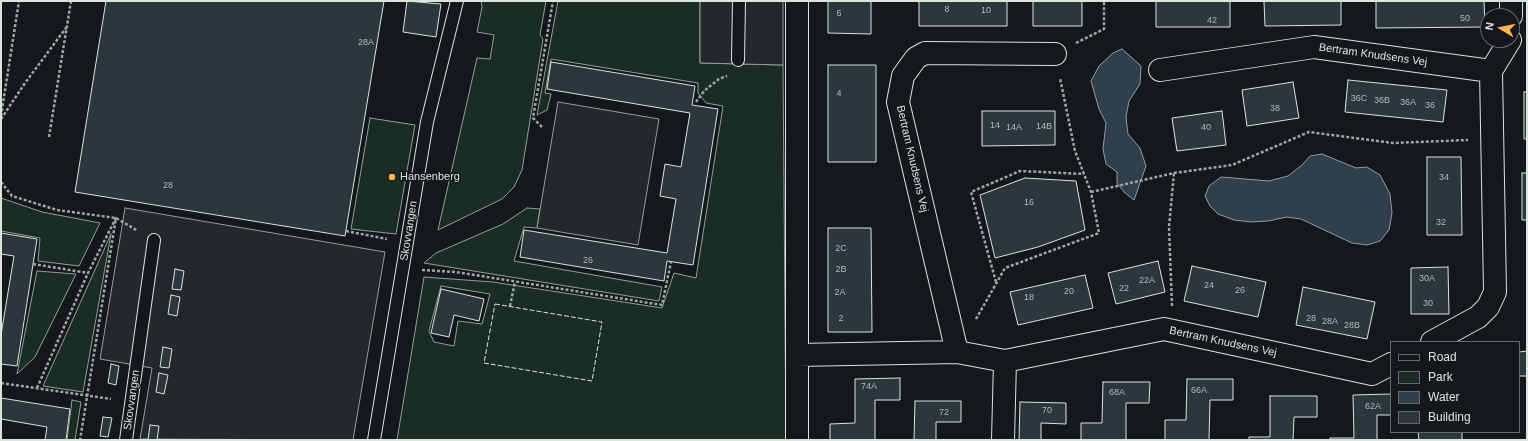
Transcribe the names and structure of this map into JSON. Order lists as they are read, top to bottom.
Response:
{
  "streets": {
    "street": ["Bertram Knudsens Vej"],
    "lane": ["Skovvangen"]
  },
  "places": ["Hansenberg"],
  "house_numbers": [
    "8",
    "10",
    "6",
    "50",
    "42",
    "28A",
    "4",
    "36C",
    "36B",
    "36A",
    "36",
    "38",
    "14",
    "14B",
    "14A",
    "40",
    "34",
    "28",
    "16",
    "32",
    "2C",
    "26",
    "2B",
    "30A",
    "22A",
    "24",
    "22",
    "26",
    "20",
    "2A",
    "18",
    "30",
    "2",
    "28",
    "28A",
    "28B",
    "74A",
    "66A",
    "68A",
    "62A",
    "70",
    "72"
  ],
  "legend": [
    "Road",
    "Park",
    "Water",
    "Building"
  ],
  "north": "left"
}
